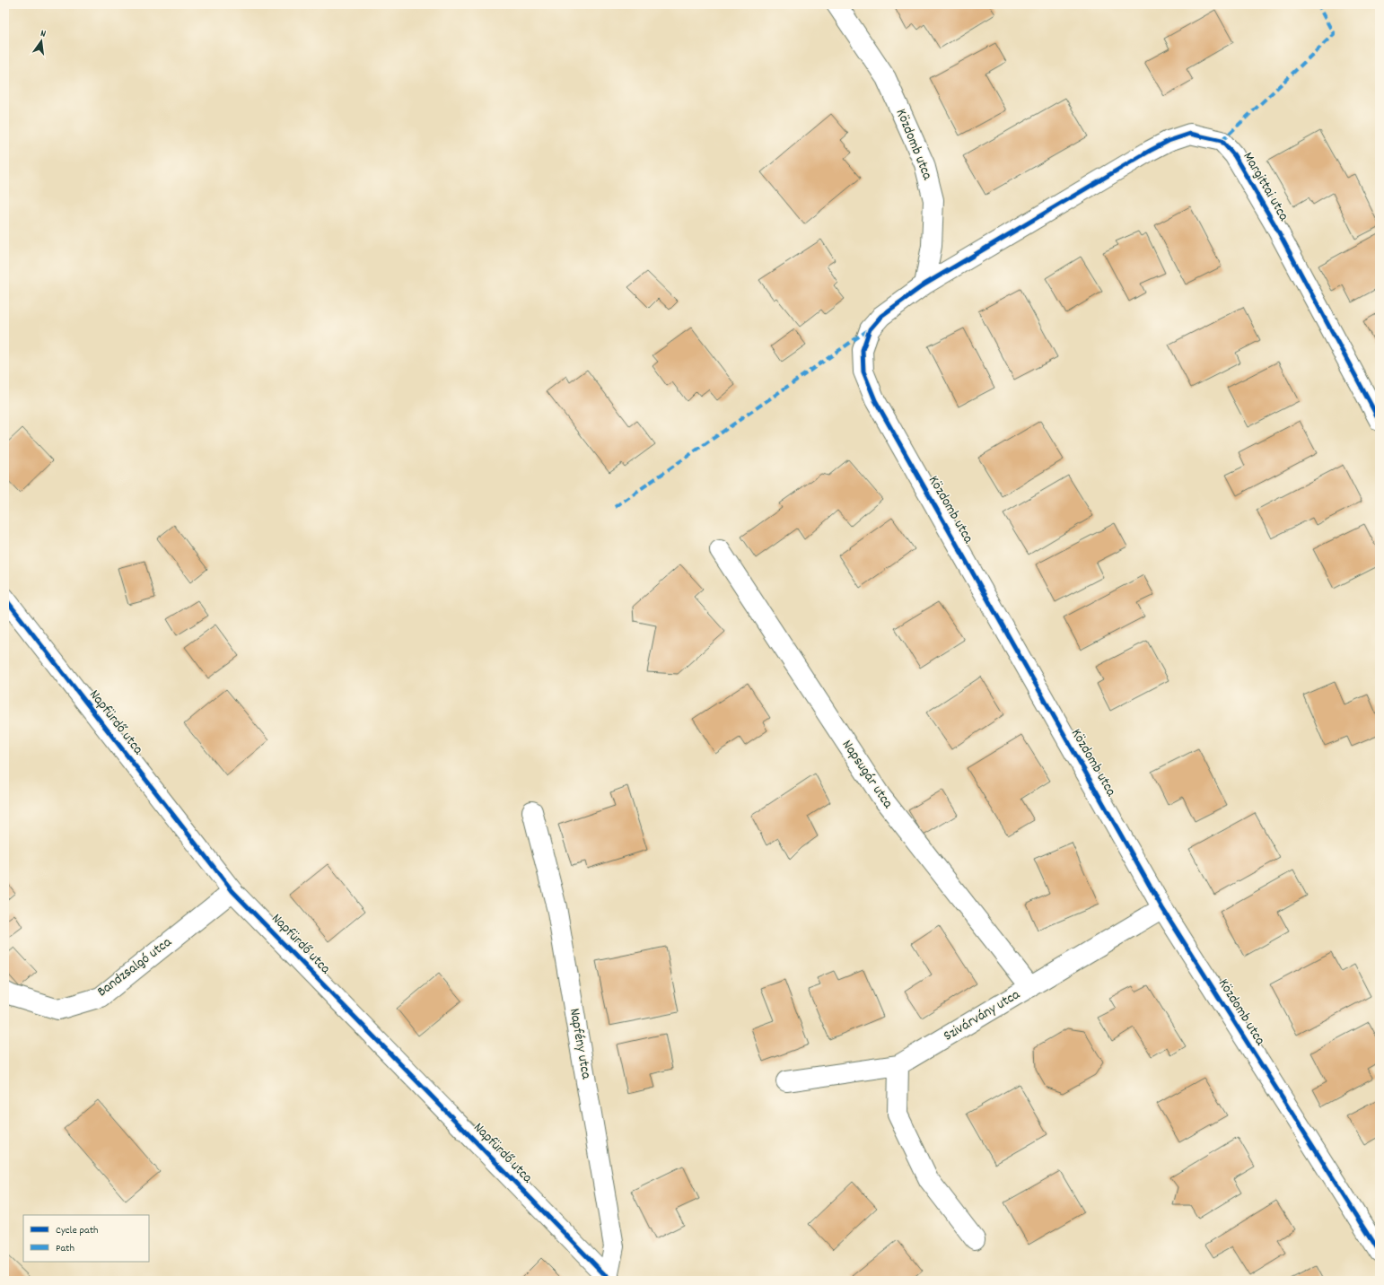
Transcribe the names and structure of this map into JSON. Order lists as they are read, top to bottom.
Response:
{
  "streets": {
    "street": [
      "Közdomb utca",
      "Margittai utca",
      "Napfürdő utca",
      "Napsugár utca",
      "Bandzsalgó utca",
      "Szivárvány utca",
      "Napfény utca"
    ]
  },
  "crossings": [
    ["Közdomb utca", "Margittai utca"],
    ["Közdomb utca", "Szivárvány utca"],
    ["Napfürdő utca", "Bandzsalgó utca"],
    ["Napfürdő utca", "Napfény utca"],
    ["Napsugár utca", "Szivárvány utca"]
  ],
  "legend": ["Cycle path", "Path"],
  "north": "top"
}
